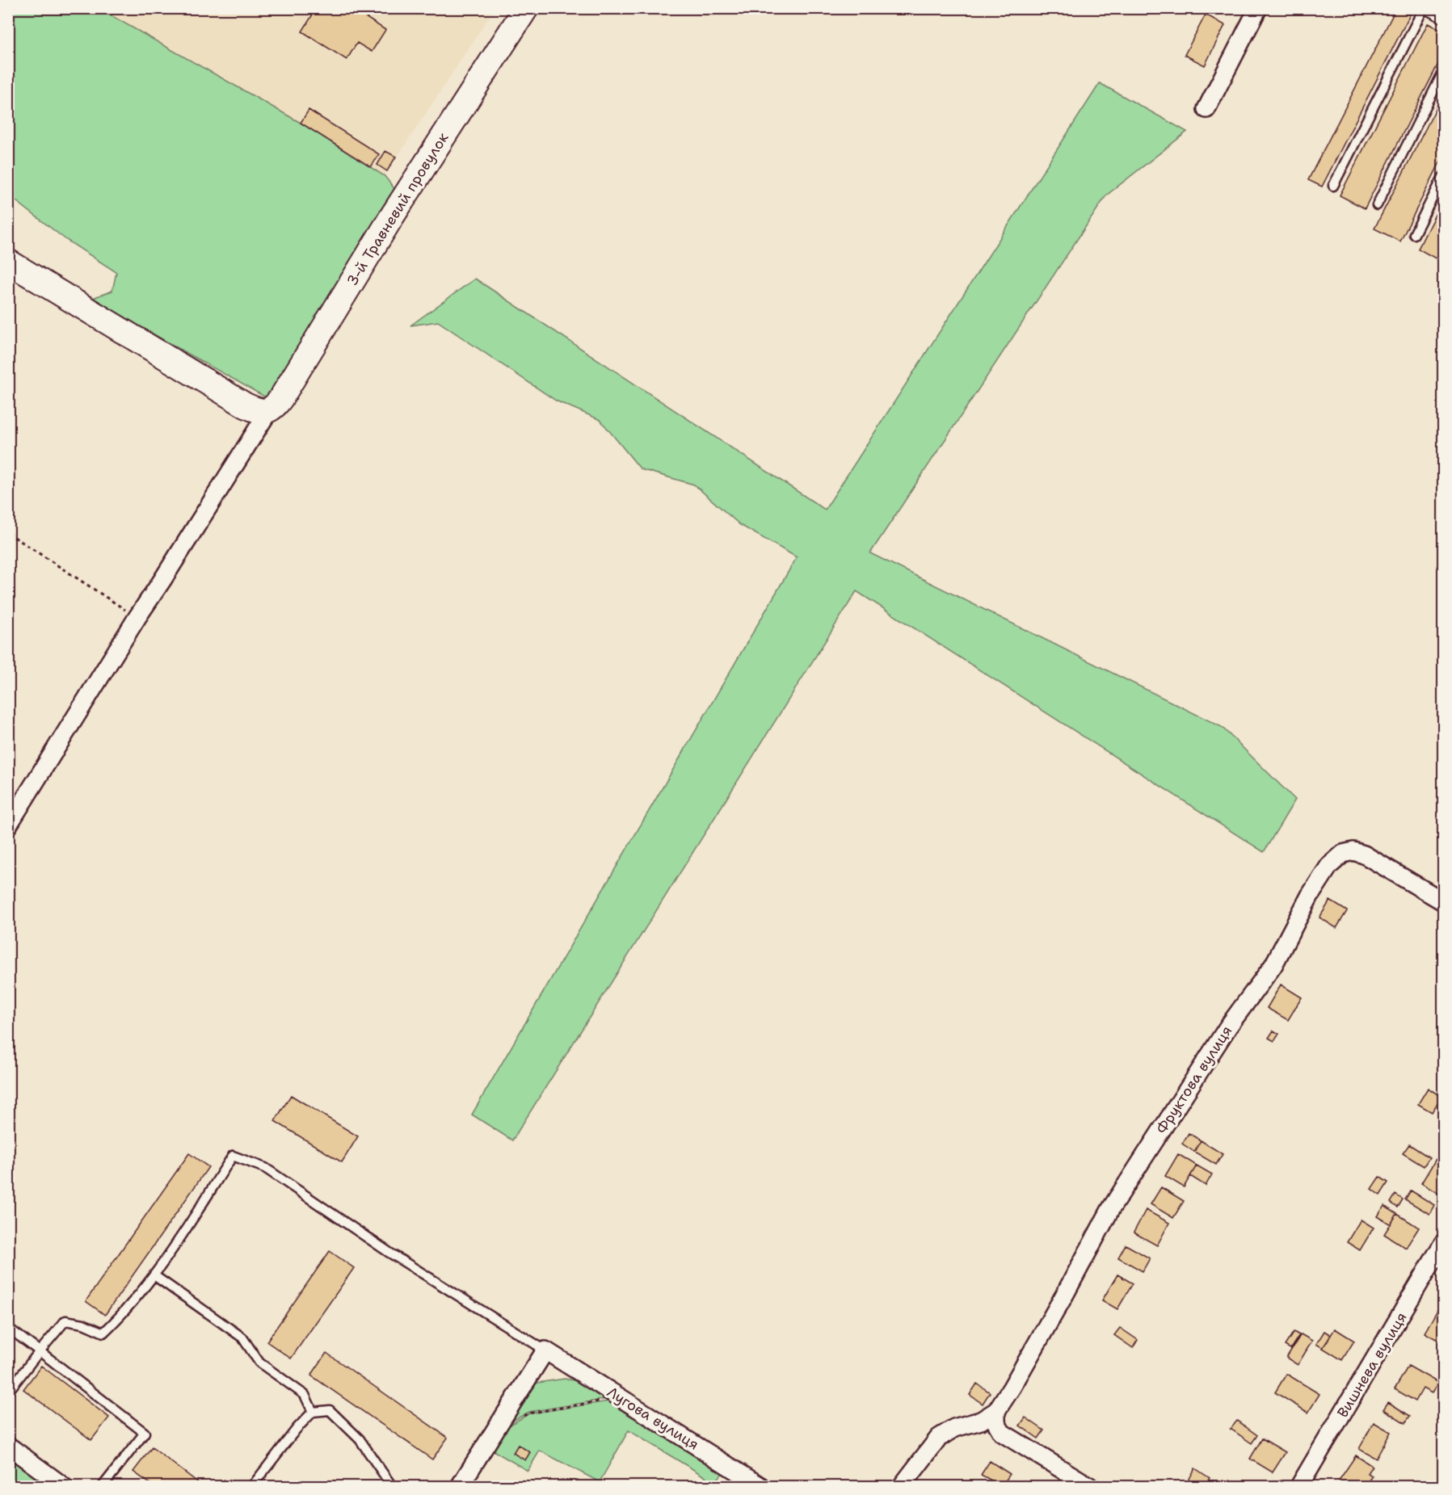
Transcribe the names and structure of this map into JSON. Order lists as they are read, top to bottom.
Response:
{
  "streets": {
    "main road": ["3-й Травневий провулок"],
    "street": ["Фруктова вулиця", "Вишнева вулиця", "Лугова вулиця"]
  }
}
